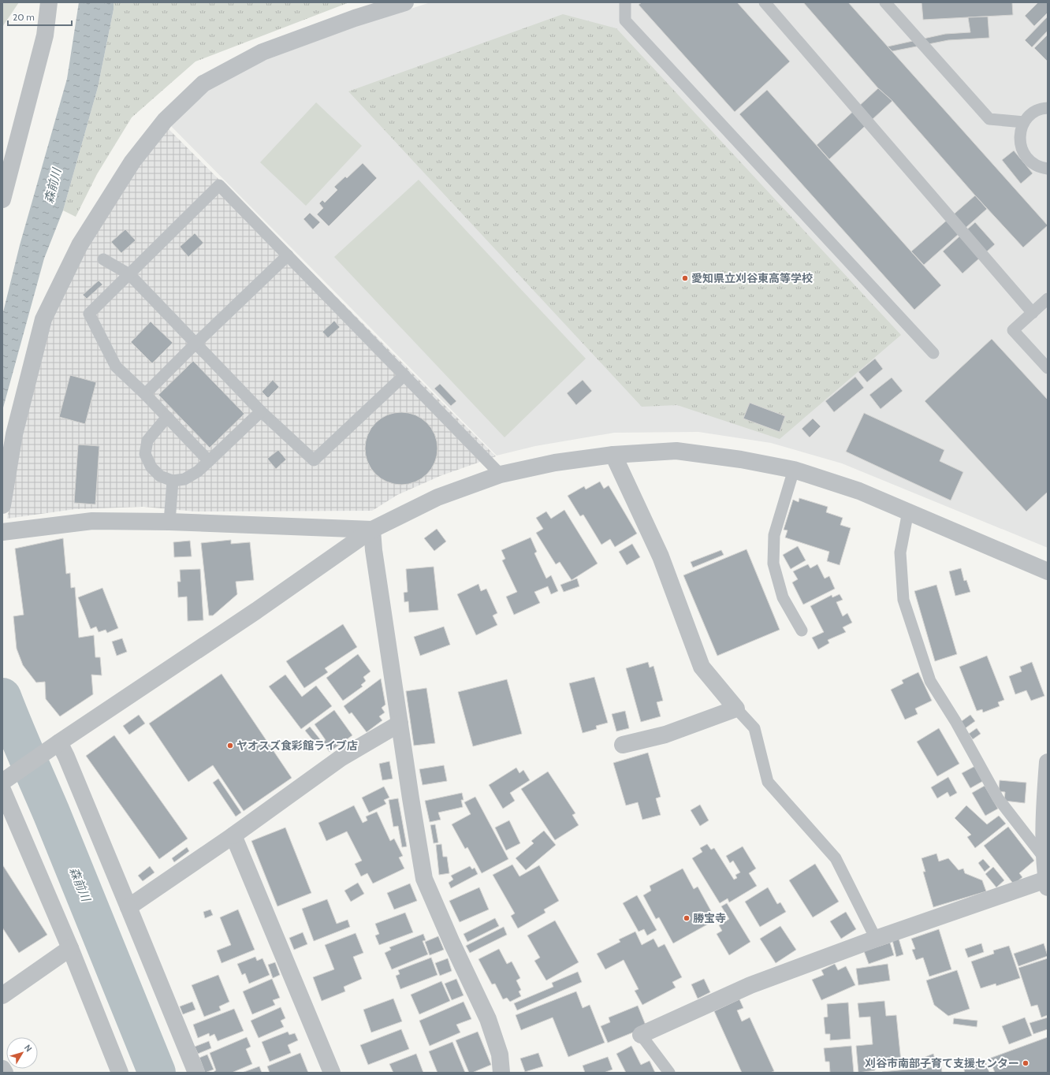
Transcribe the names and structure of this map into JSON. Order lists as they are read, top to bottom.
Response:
{
  "water": ["森前川"],
  "places": [
    "愛知県立刈谷東高等学校",
    "ヤオスズ食彩館ライブ店",
    "勝宝寺",
    "刈谷市南部子育て支援センター"
  ],
  "scale_bar": "20 m",
  "north": "top right"
}
